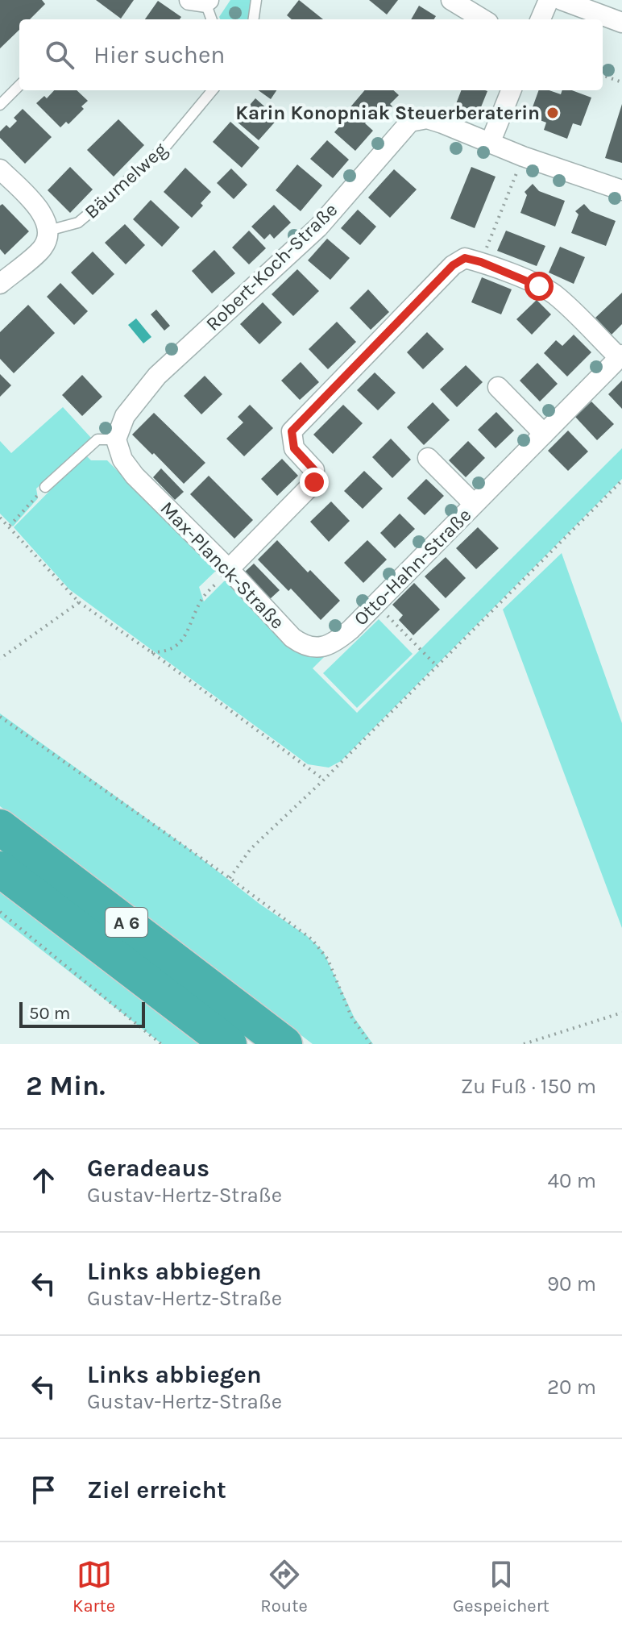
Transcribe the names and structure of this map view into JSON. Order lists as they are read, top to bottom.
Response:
{
  "streets": {
    "highway": ["A 6"],
    "street": ["Robert-Koch-Straße", "Max-Planck-Straße", "Otto-Hahn-Straße"],
    "lane": ["Bäumelweg"]
  },
  "crossings": [
    ["Robert-Koch-Straße", "Max-Planck-Straße"],
    ["Max-Planck-Straße", "Otto-Hahn-Straße"]
  ],
  "places": ["Karin Konopniak Steuerberaterin"],
  "scale_bar": "50 m",
  "page": {
    "search": "Hier suchen",
    "scale": "50 m",
    "heading": ["2 Min.", "Zu Fuß · 150 m"],
    "list": [
      ["Geradeaus", "Gustav-Hertz-Straße", "40 m"],
      ["Links abbiegen", "Gustav-Hertz-Straße", "90 m"],
      ["Links abbiegen", "Gustav-Hertz-Straße", "20 m"],
      "Ziel erreicht"
    ],
    "nav": ["Karte", "Route", "Gespeichert"]
  }
}
